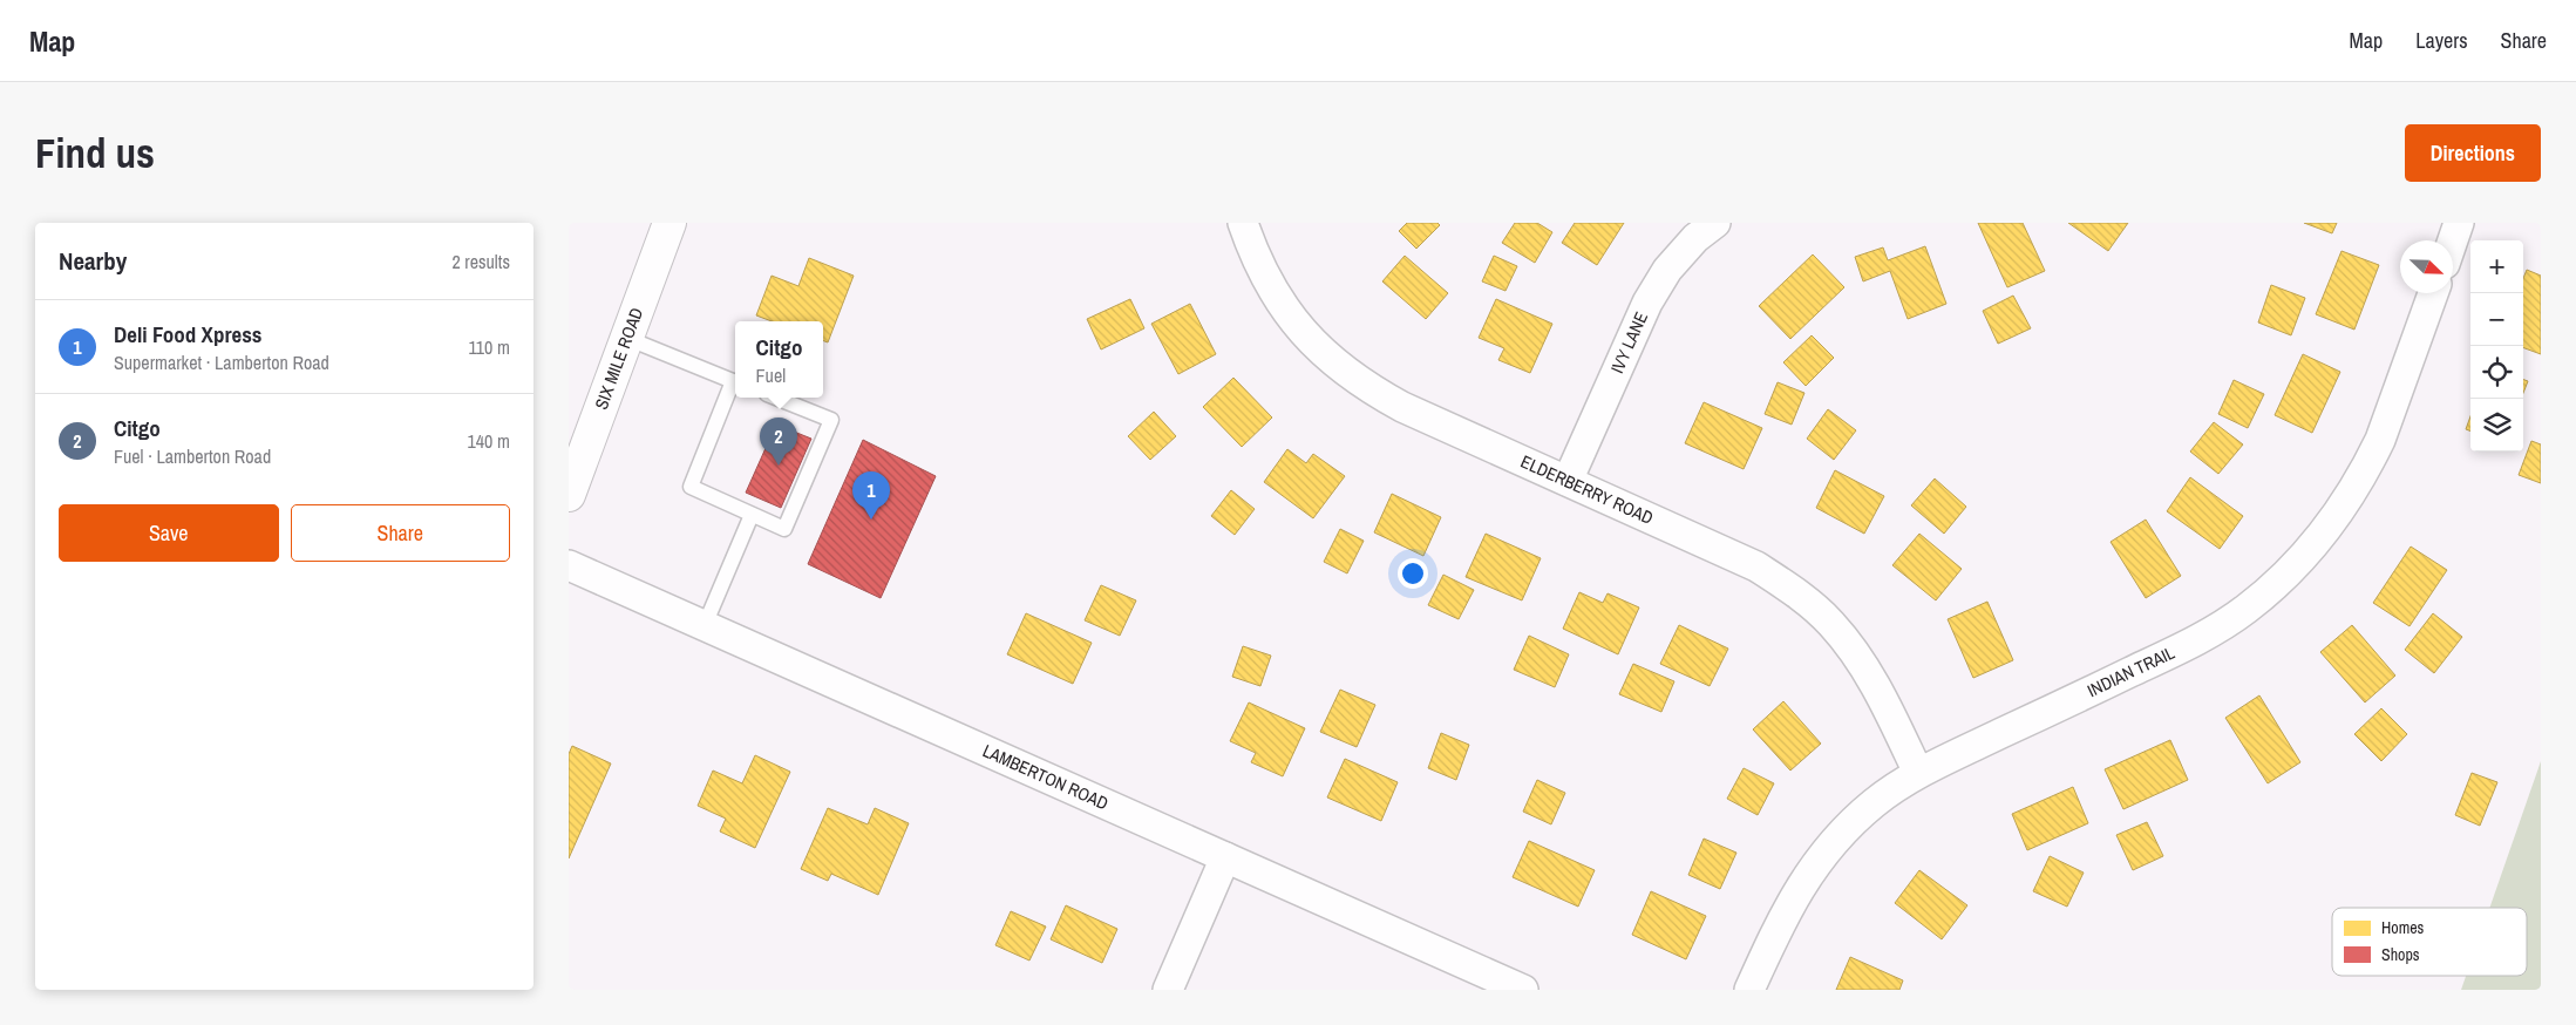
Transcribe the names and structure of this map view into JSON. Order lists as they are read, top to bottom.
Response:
{
  "streets": {
    "street": [
      "IVY LANE",
      "SIX MILE ROAD",
      "ELDERBERRY ROAD",
      "INDIAN TRAIL",
      "LAMBERTON ROAD"
    ]
  },
  "crossings": [
    ["IVY LANE", "ELDERBERRY ROAD"],
    ["ELDERBERRY ROAD", "INDIAN TRAIL"]
  ],
  "legend": ["Homes", "Shops"],
  "north": "bottom right",
  "page": {
    "header": "Map",
    "nav": ["Map", "Layers", "Share"],
    "buttons": [
      "Directions",
      ["Save", "Share"]
    ],
    "title": "Find us",
    "heading": ["Nearby", "2 results"],
    "map_buttons": ["+", "−"],
    "list": [
      {
        "mark": "1",
        "name": "Deli Food Xpress",
        "note": "Supermarket · Lamberton Road",
        "value": "110 m"
      },
      {
        "mark": "2",
        "name": "Citgo",
        "note": "Fuel · Lamberton Road",
        "value": "140 m"
      }
    ],
    "popup": ["Citgo", "Fuel"],
    "pins": ["2", "1"]
  }
}
